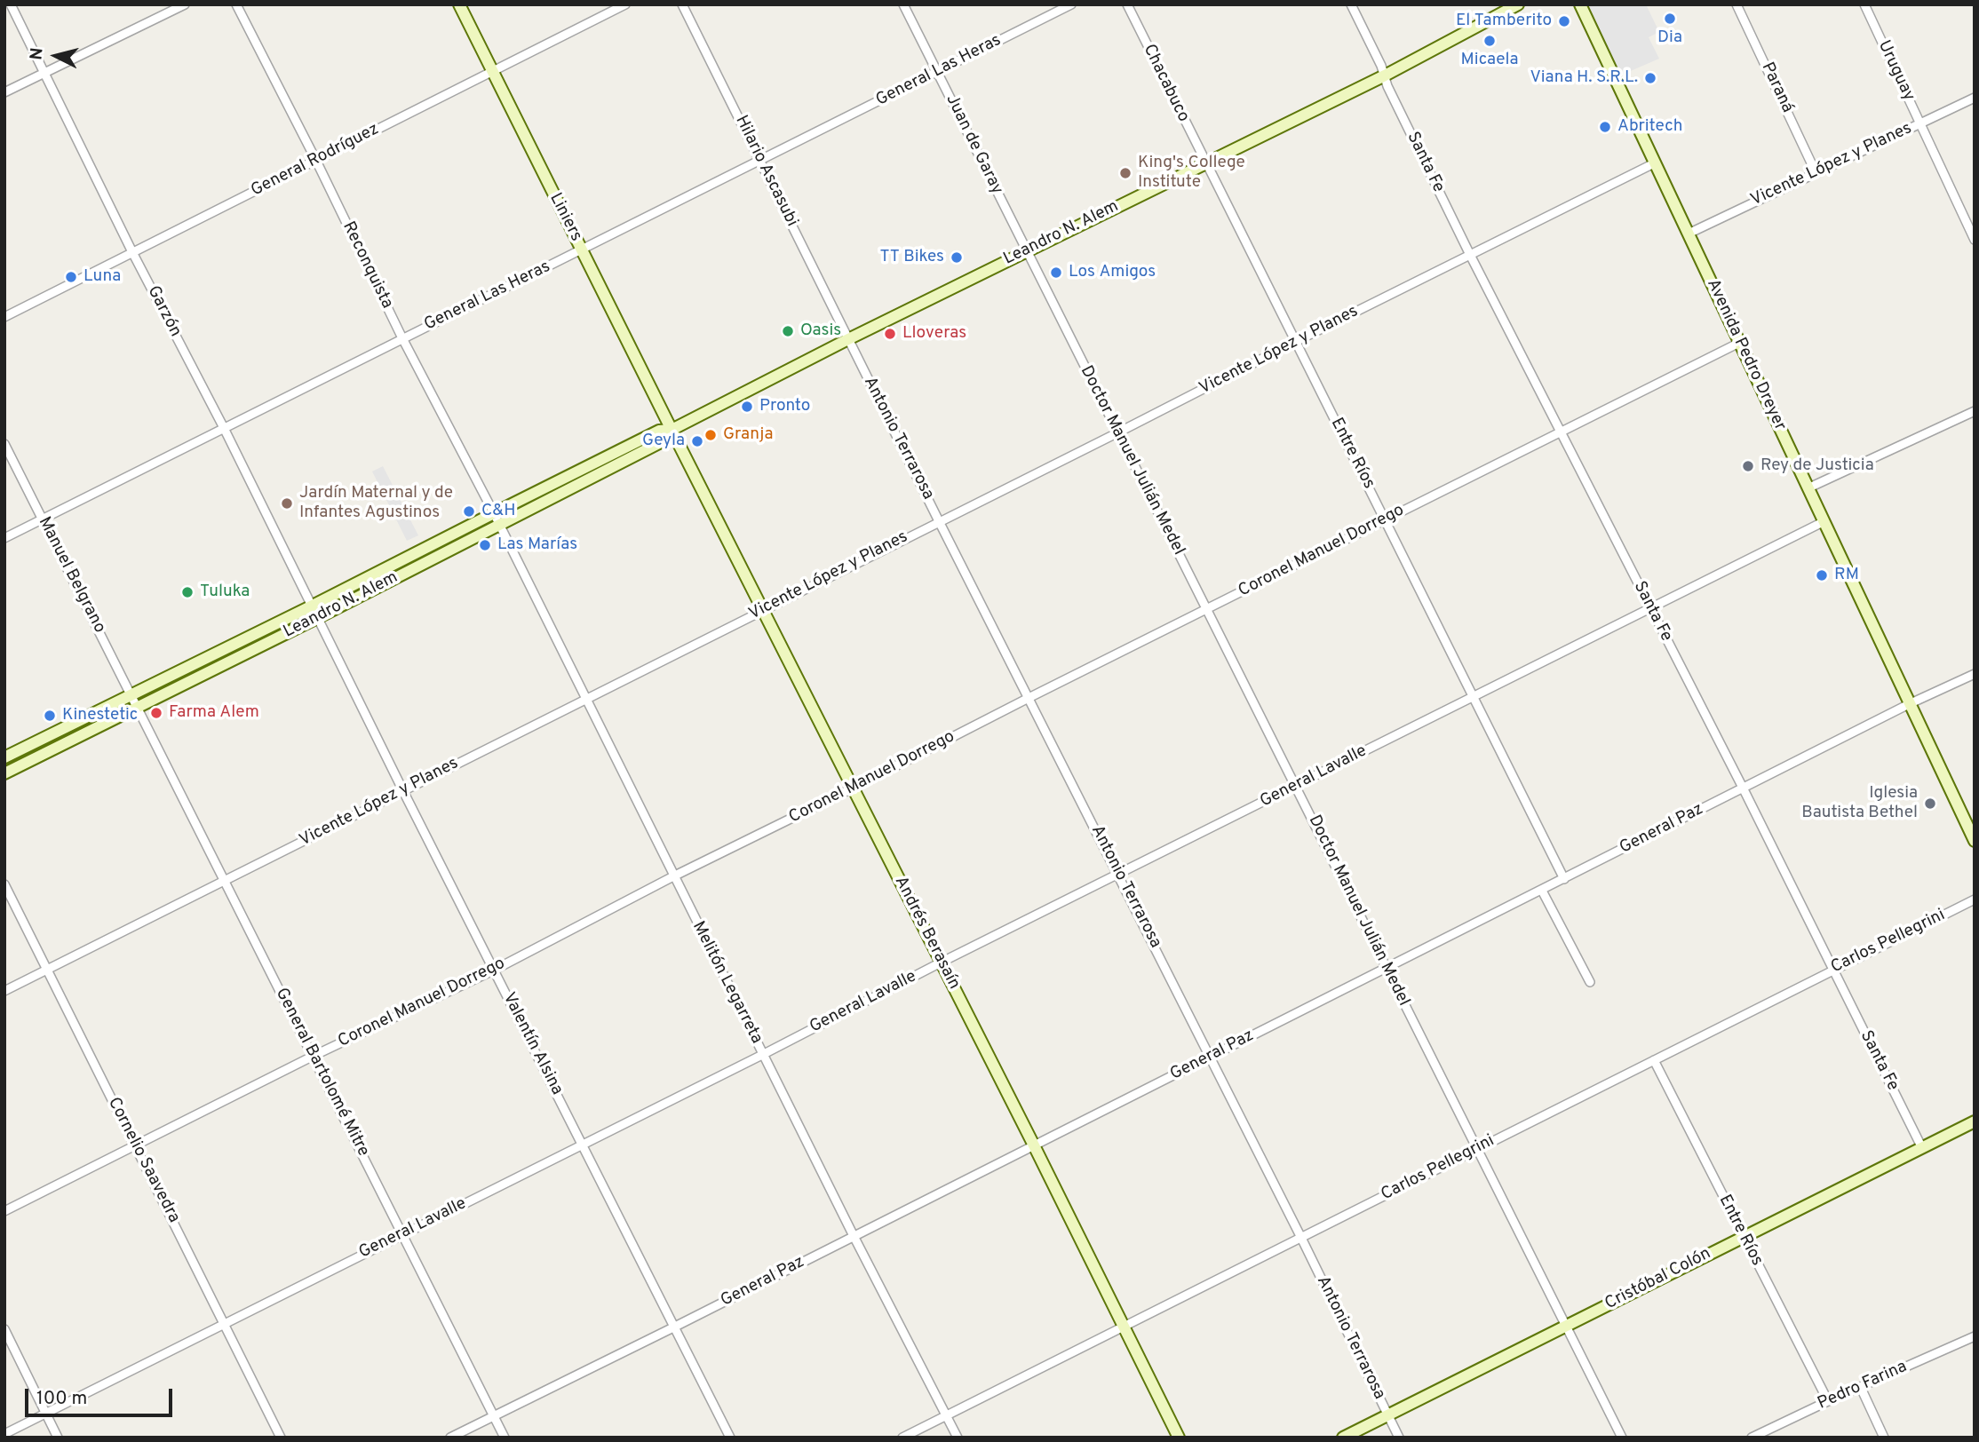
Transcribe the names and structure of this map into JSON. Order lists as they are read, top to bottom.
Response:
{
  "streets": {
    "main road": [
      "Liniers",
      "Leandro N. Alem",
      "Avenida Pedro Dreyer",
      "Andrés Berasaín",
      "Cristóbal Colón"
    ],
    "street": [
      "General Las Heras",
      "Uruguay",
      "Chacabuco",
      "Paraná",
      "Juan de Garay",
      "General Rodríguez",
      "Santa Fe",
      "Vicente López y Planes",
      "Hilario Ascasubi",
      "Reconquista",
      "Garzón",
      "Antonio Terrarosa",
      "Entre Ríos",
      "Doctor Manuel Julián Medel",
      "Coronel Manuel Dorrego",
      "Manuel Belgrano",
      "General Lavalle",
      "General Paz",
      "Carlos Pellegrini",
      "Melitón Legarreta",
      "Valentín Alsina",
      "General Bartolomé Mitre",
      "Cornelio Saavedra",
      "Pedro Farina"
    ]
  },
  "crossings": [
    ["General Las Heras", "Juan de Garay"],
    ["General Las Heras", "Hilario Ascasubi"],
    ["General Las Heras", "Liniers"],
    ["General Las Heras", "Reconquista"],
    ["General Las Heras", "Garzón"],
    ["General Las Heras", "Manuel Belgrano"],
    ["Uruguay", "Vicente López y Planes"],
    ["Chacabuco", "Leandro N. Alem"],
    ["Chacabuco", "Entre Ríos"],
    ["Paraná", "Vicente López y Planes"],
    ["Juan de Garay", "Leandro N. Alem"],
    ["Juan de Garay", "Doctor Manuel Julián Medel"],
    ["General Rodríguez", "Liniers"],
    ["General Rodríguez", "Reconquista"],
    ["General Rodríguez", "Garzón"],
    ["Santa Fe", "Vicente López y Planes"],
    ["Santa Fe", "Leandro N. Alem"],
    ["Santa Fe", "Coronel Manuel Dorrego"],
    ["Santa Fe", "General Lavalle"],
    ["Santa Fe", "General Paz"],
    ["Santa Fe", "Carlos Pellegrini"],
    ["Santa Fe", "Cristóbal Colón"],
    ["Vicente López y Planes", "Avenida Pedro Dreyer"],
    ["Vicente López y Planes", "Antonio Terrarosa"],
    ["Vicente López y Planes", "Entre Ríos"],
    ["Vicente López y Planes", "Doctor Manuel Julián Medel"],
    ["Vicente López y Planes", "Andrés Berasaín"],
    ["Vicente López y Planes", "Melitón Legarreta"],
    ["Vicente López y Planes", "Valentín Alsina"],
    ["Vicente López y Planes", "General Bartolomé Mitre"],
    ["Vicente López y Planes", "Cornelio Saavedra"],
    ["Hilario Ascasubi", "Leandro N. Alem"],
    ["Hilario Ascasubi", "Antonio Terrarosa"],
    ["Liniers", "Leandro N. Alem"],
    ["Liniers", "Andrés Berasaín"],
    ["Leandro N. Alem", "Reconquista"],
    ["Leandro N. Alem", "Garzón"],
    ["Leandro N. Alem", "Antonio Terrarosa"],
    ["Leandro N. Alem", "Entre Ríos"],
    ["Leandro N. Alem", "Doctor Manuel Julián Medel"],
    ["Leandro N. Alem", "Manuel Belgrano"],
    ["Leandro N. Alem", "Andrés Berasaín"],
    ["Leandro N. Alem", "Melitón Legarreta"],
    ["Leandro N. Alem", "Valentín Alsina"],
    ["Leandro N. Alem", "General Bartolomé Mitre"],
    ["Reconquista", "Melitón Legarreta"],
    ["Garzón", "Valentín Alsina"],
    ["Avenida Pedro Dreyer", "Coronel Manuel Dorrego"],
    ["Avenida Pedro Dreyer", "General Lavalle"],
    ["Avenida Pedro Dreyer", "General Paz"],
    ["Antonio Terrarosa", "Coronel Manuel Dorrego"],
    ["Antonio Terrarosa", "General Lavalle"],
    ["Antonio Terrarosa", "General Paz"],
    ["Antonio Terrarosa", "Carlos Pellegrini"],
    ["Antonio Terrarosa", "Cristóbal Colón"],
    ["Entre Ríos", "Coronel Manuel Dorrego"],
    ["Entre Ríos", "General Lavalle"],
    ["Entre Ríos", "General Paz"],
    ["Entre Ríos", "Carlos Pellegrini"],
    ["Entre Ríos", "Cristóbal Colón"],
    ["Entre Ríos", "Pedro Farina"],
    ["Doctor Manuel Julián Medel", "Coronel Manuel Dorrego"],
    ["Doctor Manuel Julián Medel", "General Lavalle"],
    ["Doctor Manuel Julián Medel", "General Paz"],
    ["Doctor Manuel Julián Medel", "Carlos Pellegrini"],
    ["Doctor Manuel Julián Medel", "Cristóbal Colón"],
    ["Coronel Manuel Dorrego", "Andrés Berasaín"],
    ["Coronel Manuel Dorrego", "Melitón Legarreta"],
    ["Coronel Manuel Dorrego", "Valentín Alsina"],
    ["Coronel Manuel Dorrego", "General Bartolomé Mitre"],
    ["Coronel Manuel Dorrego", "Cornelio Saavedra"],
    ["Manuel Belgrano", "General Bartolomé Mitre"],
    ["General Lavalle", "Andrés Berasaín"],
    ["General Lavalle", "Melitón Legarreta"],
    ["General Lavalle", "Valentín Alsina"],
    ["General Lavalle", "General Bartolomé Mitre"],
    ["General Lavalle", "Cornelio Saavedra"],
    ["General Paz", "Andrés Berasaín"],
    ["General Paz", "Melitón Legarreta"],
    ["General Paz", "Valentín Alsina"],
    ["General Paz", "General Bartolomé Mitre"],
    ["Andrés Berasaín", "Carlos Pellegrini"],
    ["Carlos Pellegrini", "Melitón Legarreta"]
  ],
  "places": [
    "Dia",
    "El Tamberito",
    "Micaela",
    "Viana H. S.R.L.",
    "Abritech",
    "King's College Institute",
    "TT Bikes",
    "Los Amigos",
    "Luna",
    "Oasis",
    "Lloveras",
    "Pronto",
    "Granja",
    "Geyla",
    "Rey de Justicia",
    "Jardín Maternal y de Infantes Agustinos",
    "C&H",
    "Las Marías",
    "RM",
    "Tuluka",
    "Farma Alem",
    "Kinestetic",
    "Iglesia Bautista Bethel"
  ],
  "scale_bar": "100 m",
  "north": "left"
}
